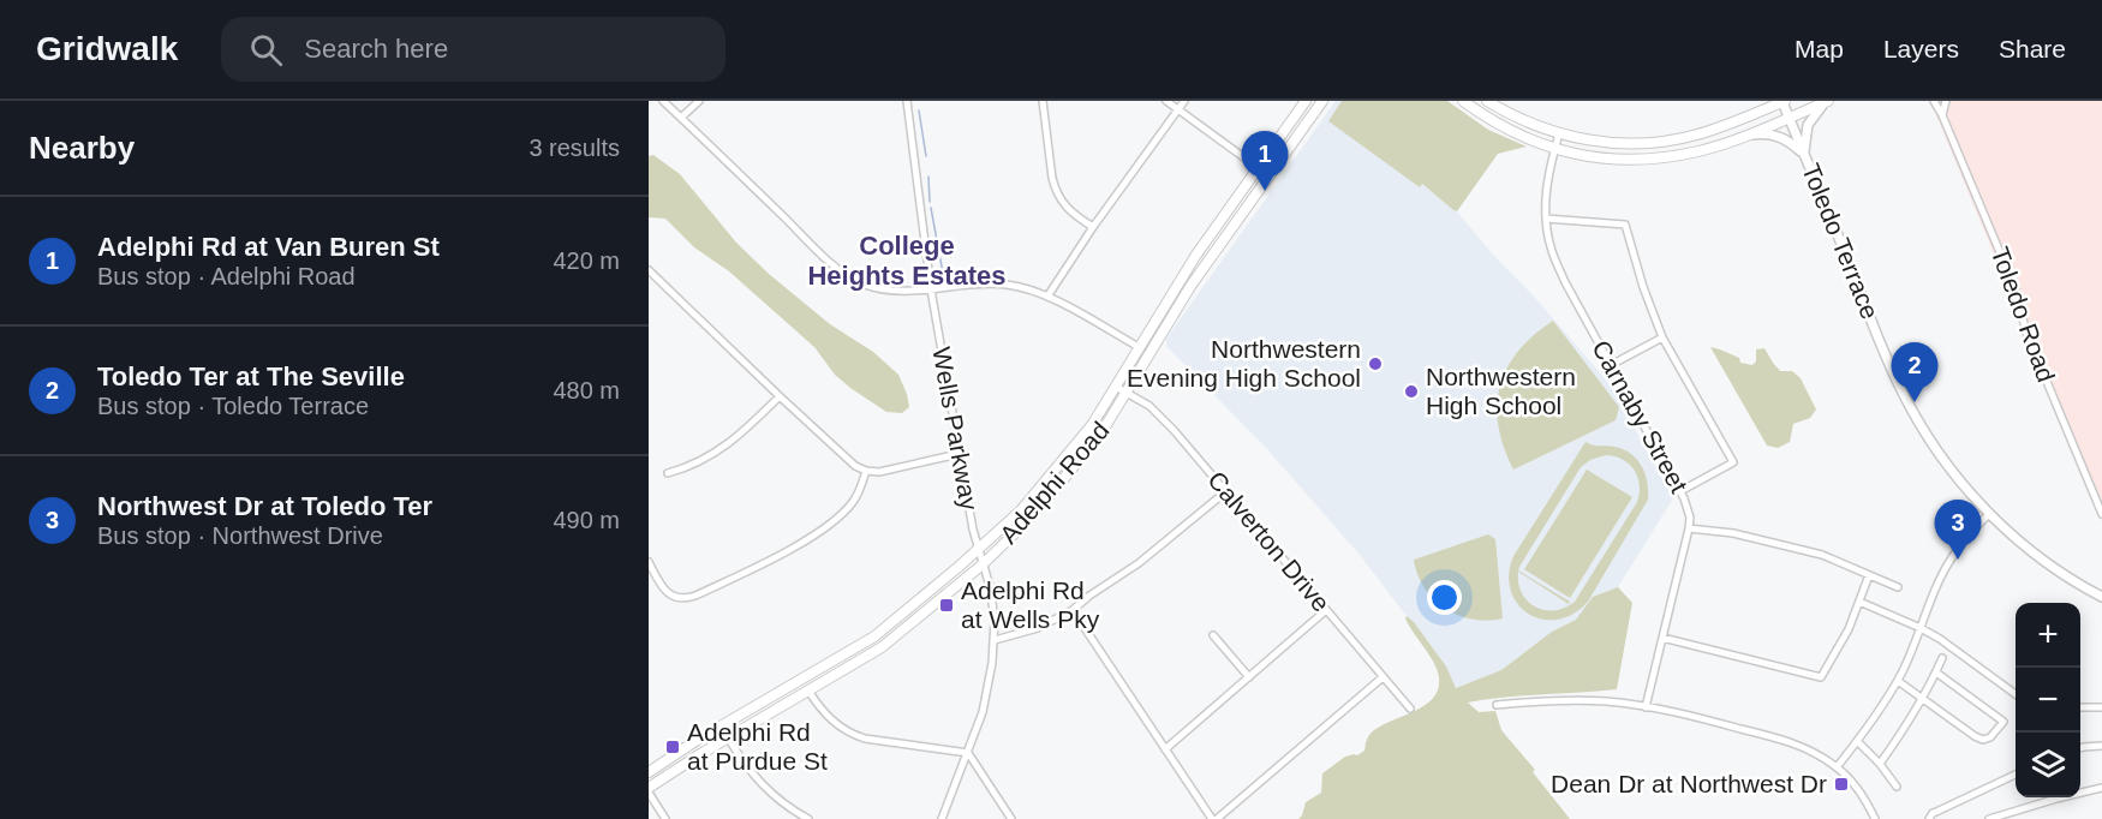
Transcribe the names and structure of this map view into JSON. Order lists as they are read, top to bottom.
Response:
{
  "streets": {
    "main road": ["Adelphi Road"],
    "street": [
      "Toledo Terrace",
      "Toledo Road",
      "Carnaby Street",
      "Wells Parkway",
      "Calverton Drive"
    ]
  },
  "crossings": [
    ["Wells Parkway", "Adelphi Road"],
    ["Adelphi Road", "Calverton Drive"]
  ],
  "districts": ["College Heights Estates"],
  "places": {
    "other": ["Northwestern Evening High School", "Northwestern High School"],
    "transit": ["Adelphi Rd at Wells Pky", "Adelphi Rd at Purdue St", "Dean Dr at Northwest Dr"]
  },
  "page": {
    "header": "Gridwalk",
    "search": "Search here",
    "nav": ["Map", "Layers", "Share"],
    "heading": ["Nearby", "3 results"],
    "pins": ["1", "2", "3"],
    "list": [
      {
        "mark": "1",
        "name": "Adelphi Rd at Van Buren St",
        "note": "Bus stop · Adelphi Road",
        "value": "420 m"
      },
      {
        "mark": "2",
        "name": "Toledo Ter at The Seville",
        "note": "Bus stop · Toledo Terrace",
        "value": "480 m"
      },
      {
        "mark": "3",
        "name": "Northwest Dr at Toledo Ter",
        "note": "Bus stop · Northwest Drive",
        "value": "490 m"
      }
    ],
    "map_buttons": ["+", "−"]
  }
}
